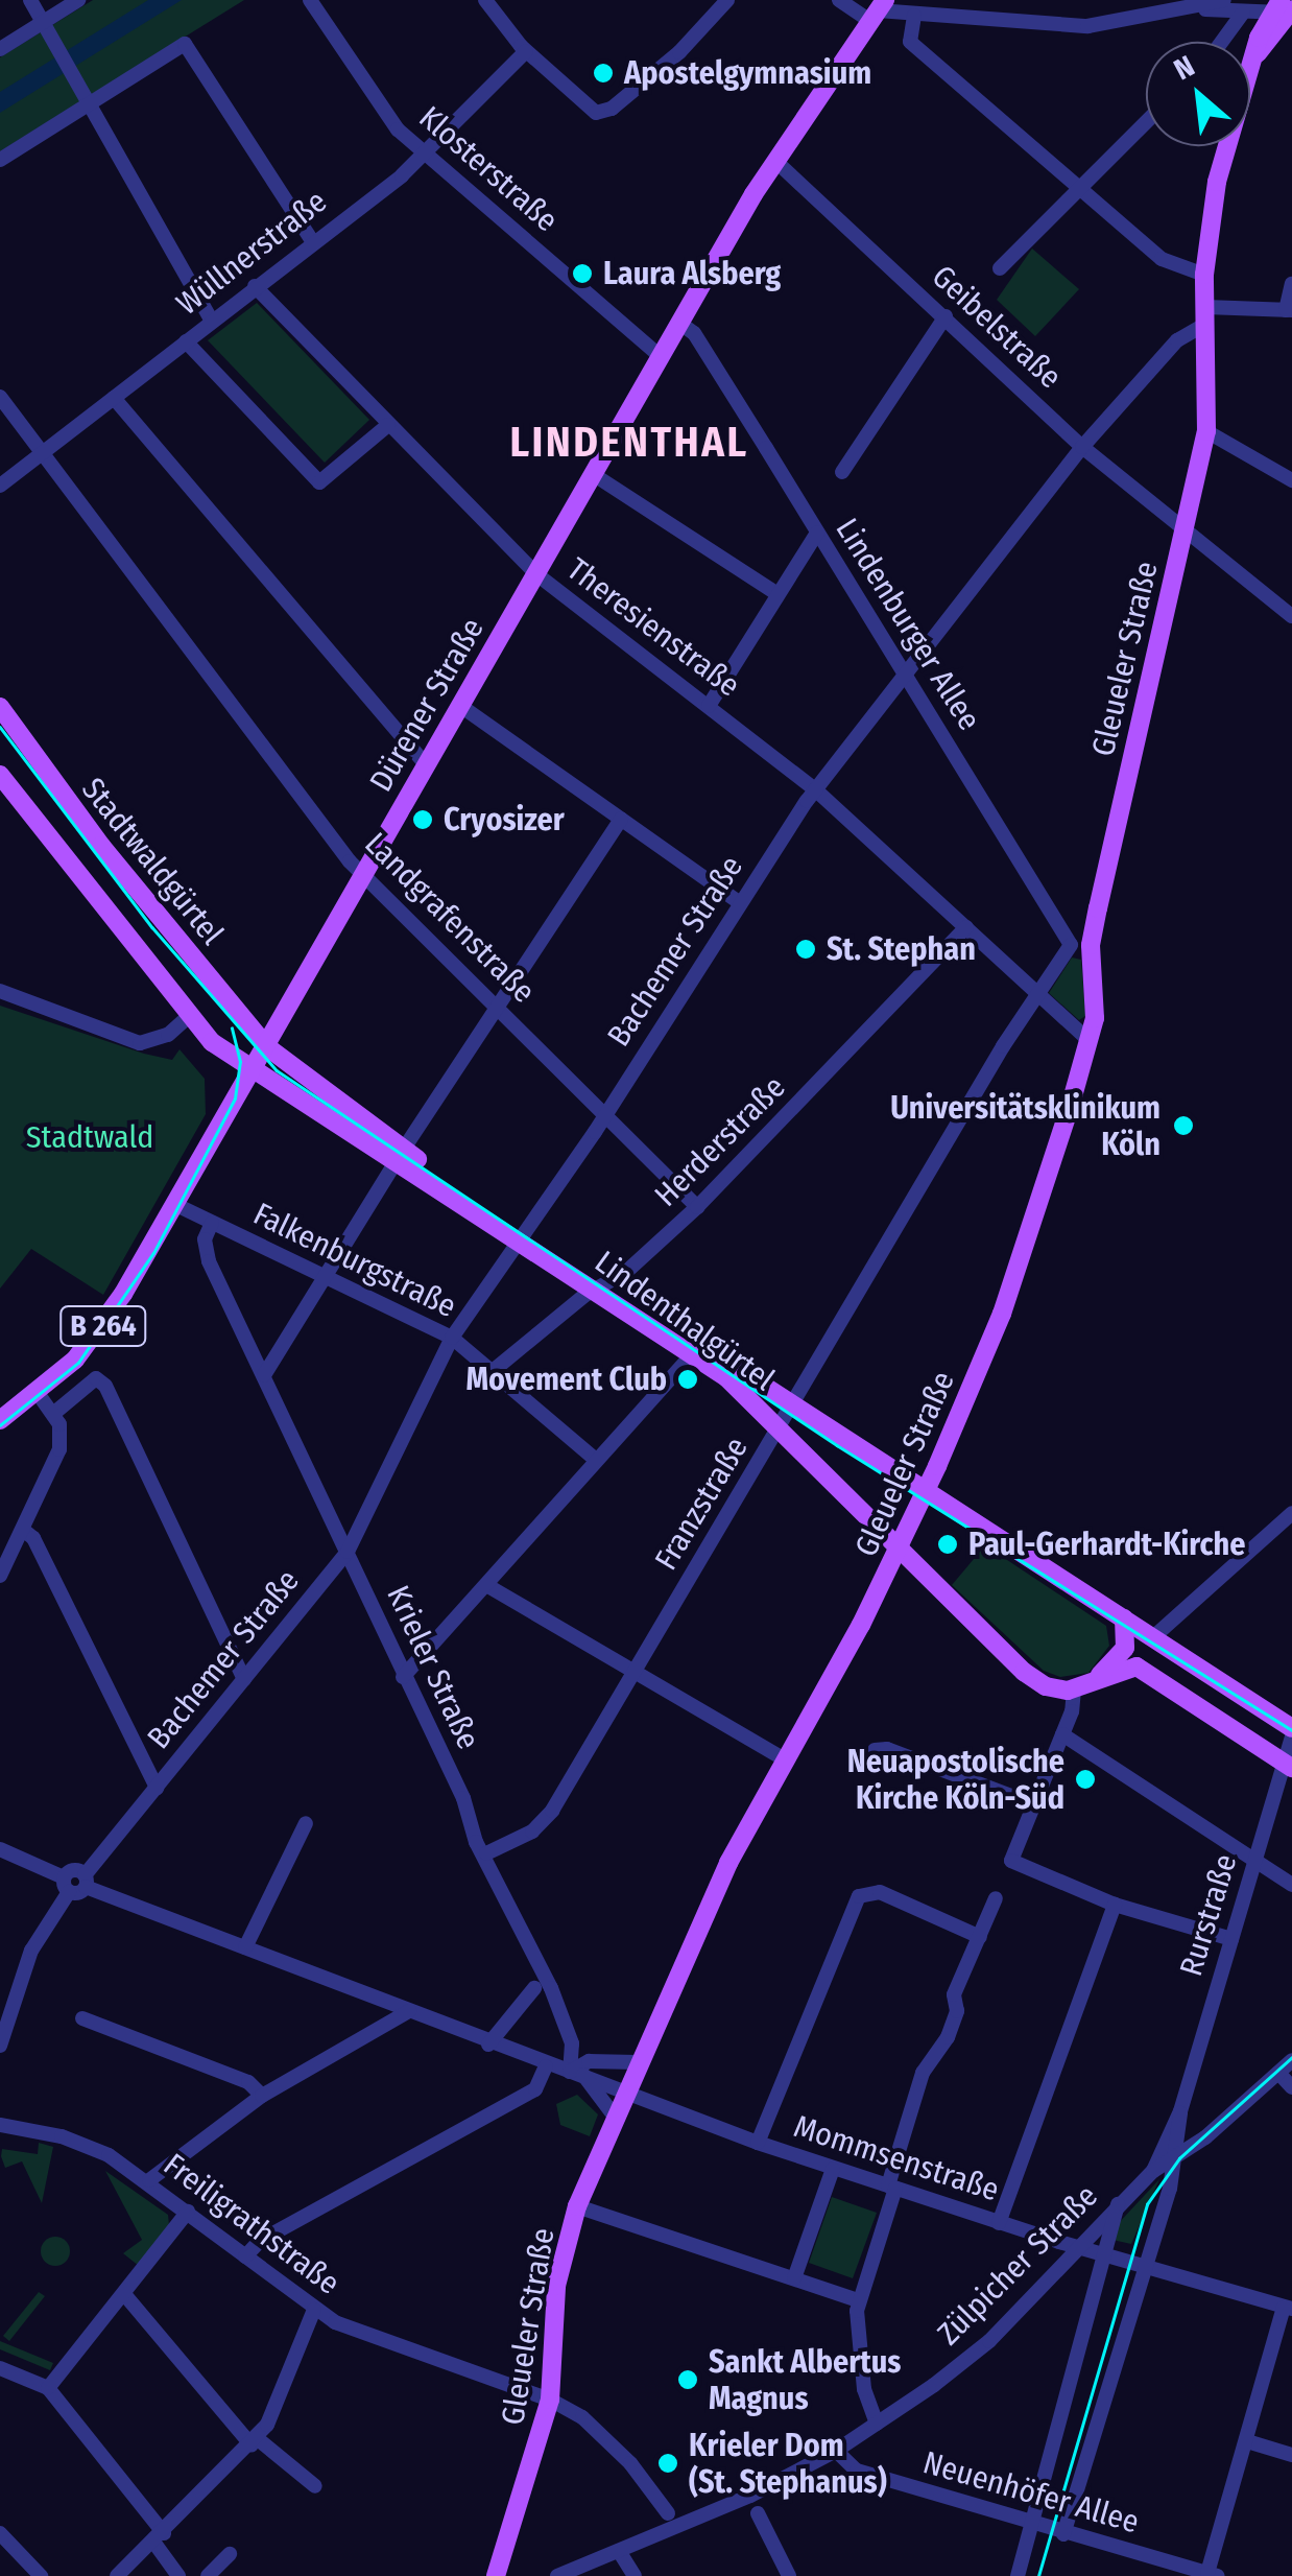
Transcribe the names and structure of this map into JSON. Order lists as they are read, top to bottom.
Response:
{
  "streets": {
    "main road": [
      "Gleueler Straße",
      "Dürener Straße",
      "Stadtwaldgürtel",
      "Lindenthalgürtel",
      "B 264"
    ],
    "street": [
      "Klosterstraße",
      "Wüllnerstraße",
      "Geibelstraße",
      "Lindenburger Allee",
      "Theresienstraße",
      "Landgrafenstraße",
      "Bachemer Straße",
      "Herderstraße",
      "Falkenburgstraße",
      "Franzstraße",
      "Krieler Straße",
      "Rurstraße",
      "Mommsenstraße",
      "Freiligrathstraße",
      "Zülpicher Straße",
      "Neuenhöfer Allee"
    ]
  },
  "crossings": [
    ["Klosterstraße", "Wüllnerstraße"],
    ["Klosterstraße", "Dürener Straße"],
    ["Wüllnerstraße", "Theresienstraße"],
    ["Wüllnerstraße", "Landgrafenstraße"],
    ["Geibelstraße", "Gleueler Straße"],
    ["Geibelstraße", "Dürener Straße"],
    ["Geibelstraße", "Bachemer Straße"],
    ["Lindenburger Allee", "Gleueler Straße"],
    ["Lindenburger Allee", "Dürener Straße"],
    ["Lindenburger Allee", "Bachemer Straße"],
    ["Lindenburger Allee", "Franzstraße"],
    ["Theresienstraße", "Gleueler Straße"],
    ["Theresienstraße", "Dürener Straße"],
    ["Theresienstraße", "Bachemer Straße"],
    ["Theresienstraße", "Herderstraße"],
    ["Theresienstraße", "Franzstraße"],
    ["Gleueler Straße", "Bachemer Straße"],
    ["Gleueler Straße", "Lindenthalgürtel"],
    ["Gleueler Straße", "Franzstraße"],
    ["Gleueler Straße", "Mommsenstraße"],
    ["Gleueler Straße", "Freiligrathstraße"],
    ["Dürener Straße", "Stadtwaldgürtel"],
    ["Dürener Straße", "Landgrafenstraße"],
    ["Dürener Straße", "Falkenburgstraße"],
    ["Dürener Straße", "Lindenthalgürtel"],
    ["Stadtwaldgürtel", "Lindenthalgürtel"],
    ["Landgrafenstraße", "Bachemer Straße"],
    ["Landgrafenstraße", "Herderstraße"],
    ["Bachemer Straße", "Falkenburgstraße"],
    ["Bachemer Straße", "Lindenthalgürtel"],
    ["Bachemer Straße", "Krieler Straße"],
    ["Bachemer Straße", "Mommsenstraße"],
    ["Herderstraße", "Falkenburgstraße"],
    ["Herderstraße", "Lindenthalgürtel"],
    ["Falkenburgstraße", "Krieler Straße"],
    ["Lindenthalgürtel", "Franzstraße"],
    ["Lindenthalgürtel", "Rurstraße"],
    ["Franzstraße", "Krieler Straße"],
    ["Krieler Straße", "Mommsenstraße"],
    ["Rurstraße", "Zülpicher Straße"],
    ["Mommsenstraße", "Zülpicher Straße"],
    ["Zülpicher Straße", "Neuenhöfer Allee"]
  ],
  "districts": ["LINDENTHAL"],
  "parks": ["Stadtwald"],
  "places": [
    "Apostelgymnasium",
    "Laura Alsberg",
    "Cryosizer",
    "St. Stephan",
    "Universitätsklinikum Köln",
    "Movement Club",
    "Paul-Gerhardt-Kirche",
    "Neuapostolische Kirche Köln-Süd",
    "Sankt Albertus Magnus",
    "Krieler Dom (St. Stephanus)"
  ],
  "north": "top left"
}
